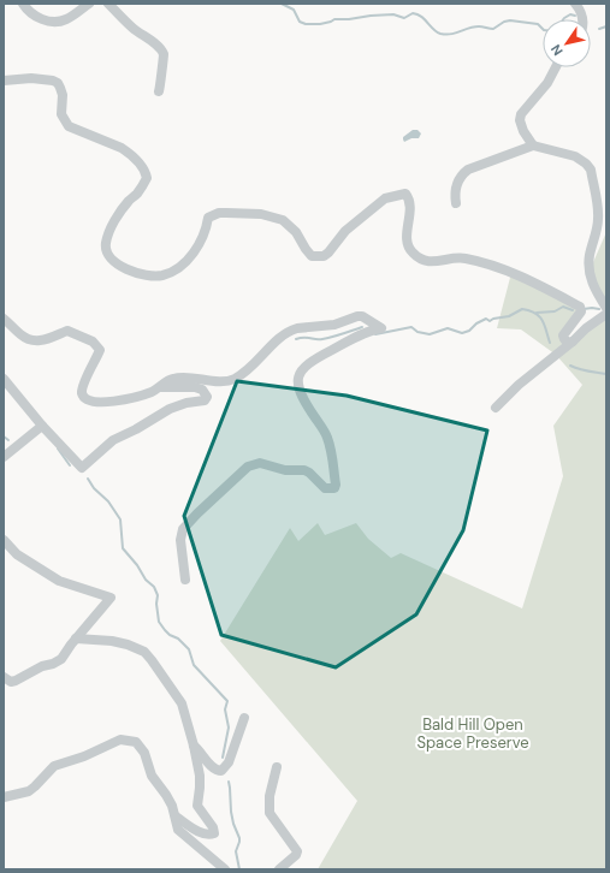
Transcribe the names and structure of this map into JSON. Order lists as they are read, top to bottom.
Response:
{
  "parks": ["Bald Hill Open Space Preserve"],
  "north": "bottom left"
}
